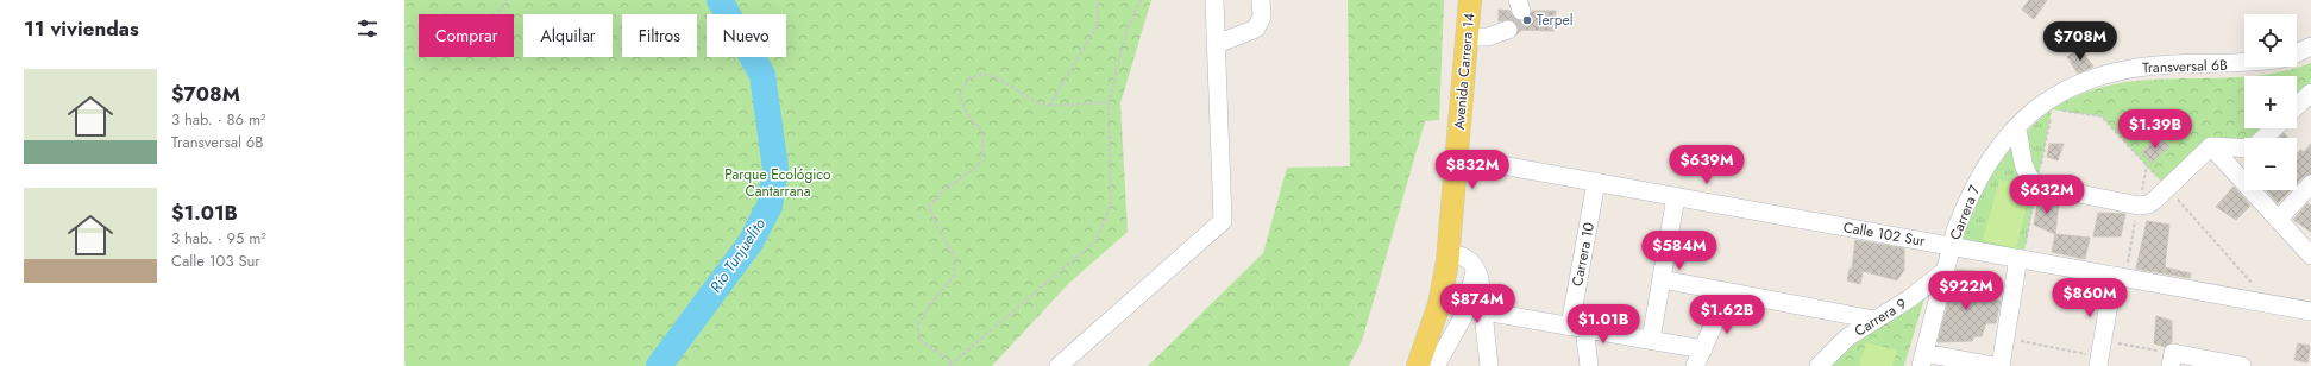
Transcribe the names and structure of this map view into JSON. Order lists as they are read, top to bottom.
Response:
{
  "streets": {
    "main road": ["Avenida Carrera 14"],
    "street": [
      "Transversal 6B",
      "Carrera 7",
      "Calle 102 Sur",
      "Carrera 10",
      "Carrera 9"
    ]
  },
  "crossings": [
    ["Transversal 6B", "Carrera 7"],
    ["Avenida Carrera 14", "Calle 102 Sur"],
    ["Carrera 7", "Calle 102 Sur"],
    ["Carrera 7", "Carrera 9"],
    ["Calle 102 Sur", "Carrera 10"]
  ],
  "water": ["Río Tunjuelito"],
  "parks": ["Parque Ecológico Cantarrana"],
  "places": ["Terpel"],
  "page": {
    "heading": "11 viviendas",
    "map_buttons": ["+", "−"],
    "chip": [
      "Comprar",
      "Alquilar",
      "Filtros",
      "Nuevo"
    ],
    "price": [
      "$708M",
      "$1.39B",
      "$639M",
      "$832M",
      "$632M",
      "$584M",
      "$922M",
      "$860M",
      "$874M",
      "$1.62B",
      "$1.01B"
    ],
    "list": [
      {
        "name": "$708M",
        "note": "3 hab. · 86 m² · Transversal 6B"
      },
      {
        "name": "$1.01B",
        "note": "3 hab. · 95 m² · Calle 103 Sur"
      }
    ]
  }
}
